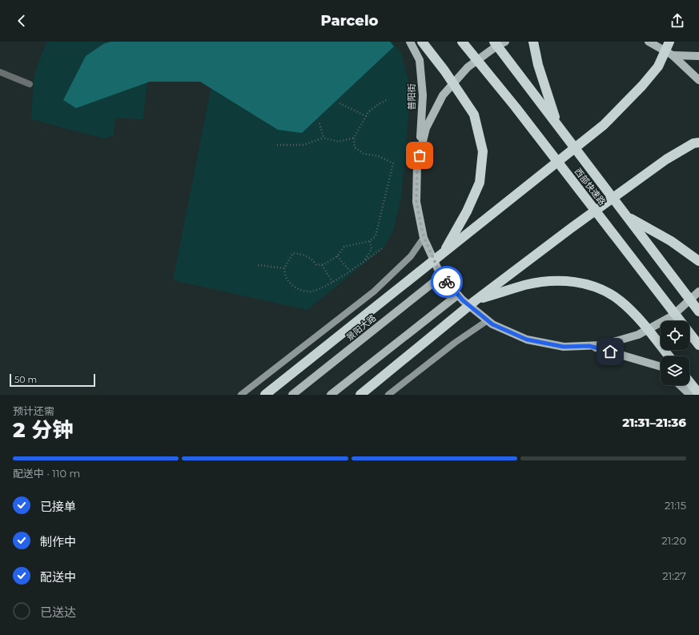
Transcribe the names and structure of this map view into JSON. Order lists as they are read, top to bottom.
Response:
{
  "streets": {
    "highway": ["西部快速路"],
    "main road": ["普阳街", "景阳大路"]
  },
  "scale_bar": "50 m",
  "page": {
    "header": "Parcelo",
    "scale": "50 m",
    "heading": ["2 分钟", "预计还需", "21:31–21:36"],
    "bar": "配送中 · 110 m",
    "list": [
      ["已接单", "21:15"],
      ["制作中", "21:20"],
      ["配送中", "21:27"],
      "已送达"
    ]
  }
}
